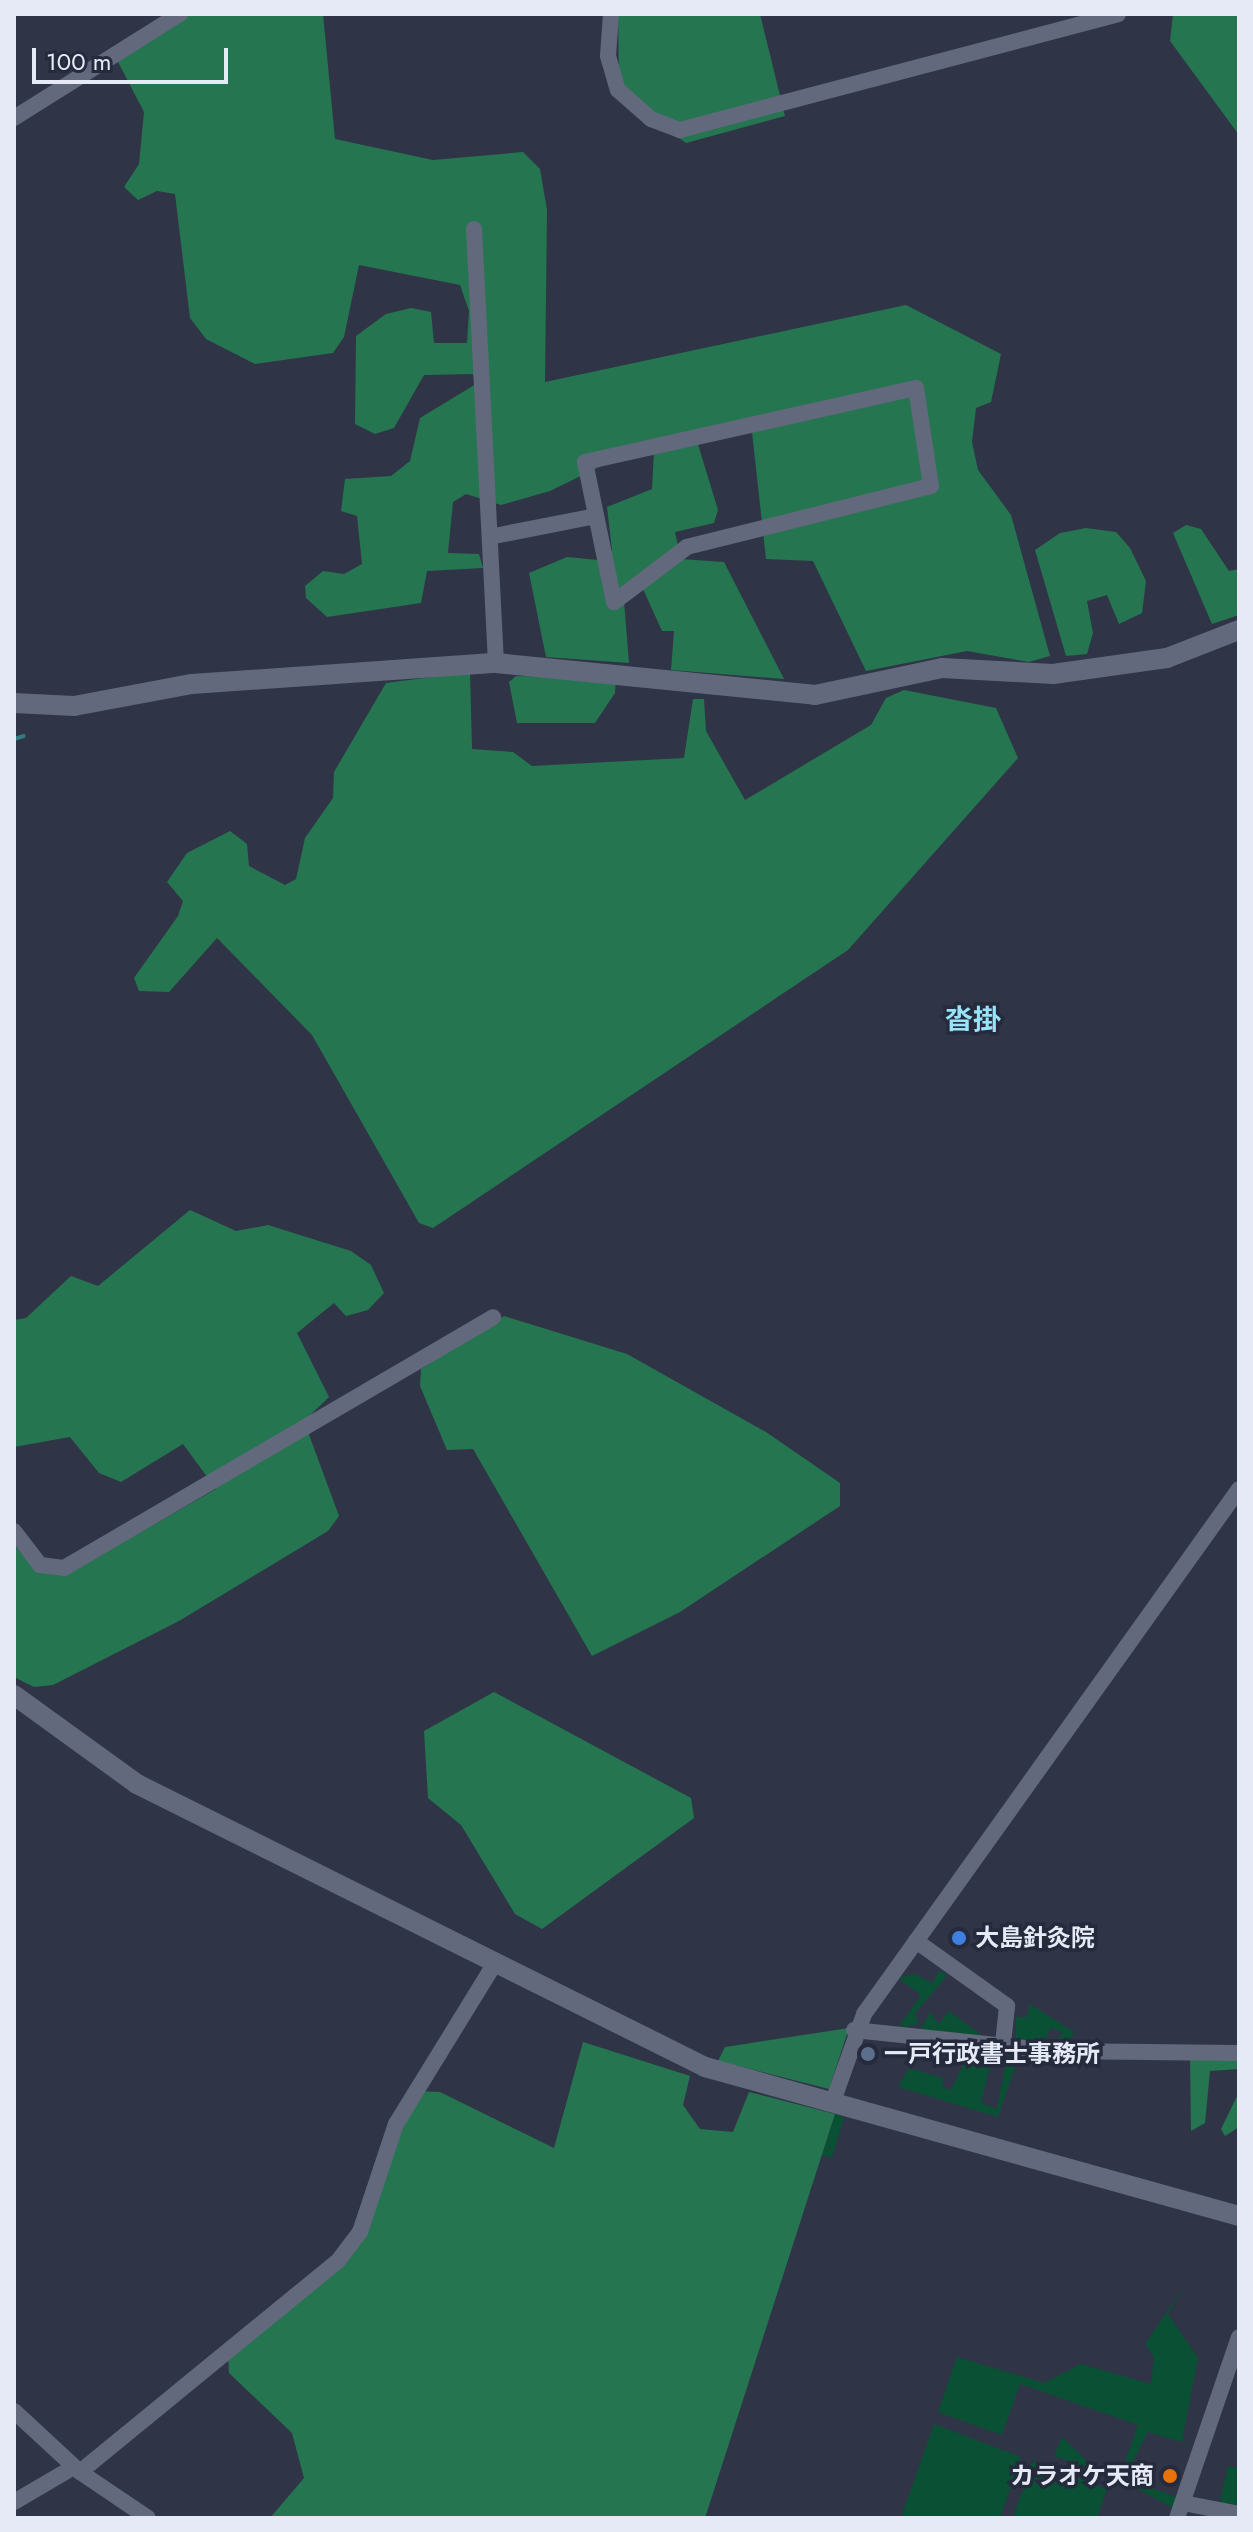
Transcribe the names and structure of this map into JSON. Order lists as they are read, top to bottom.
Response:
{
  "districts": ["沓掛"],
  "places": ["大島針灸院", "一戸行政書士事務所", "カラオケ天商"],
  "scale_bar": "100 m"
}
